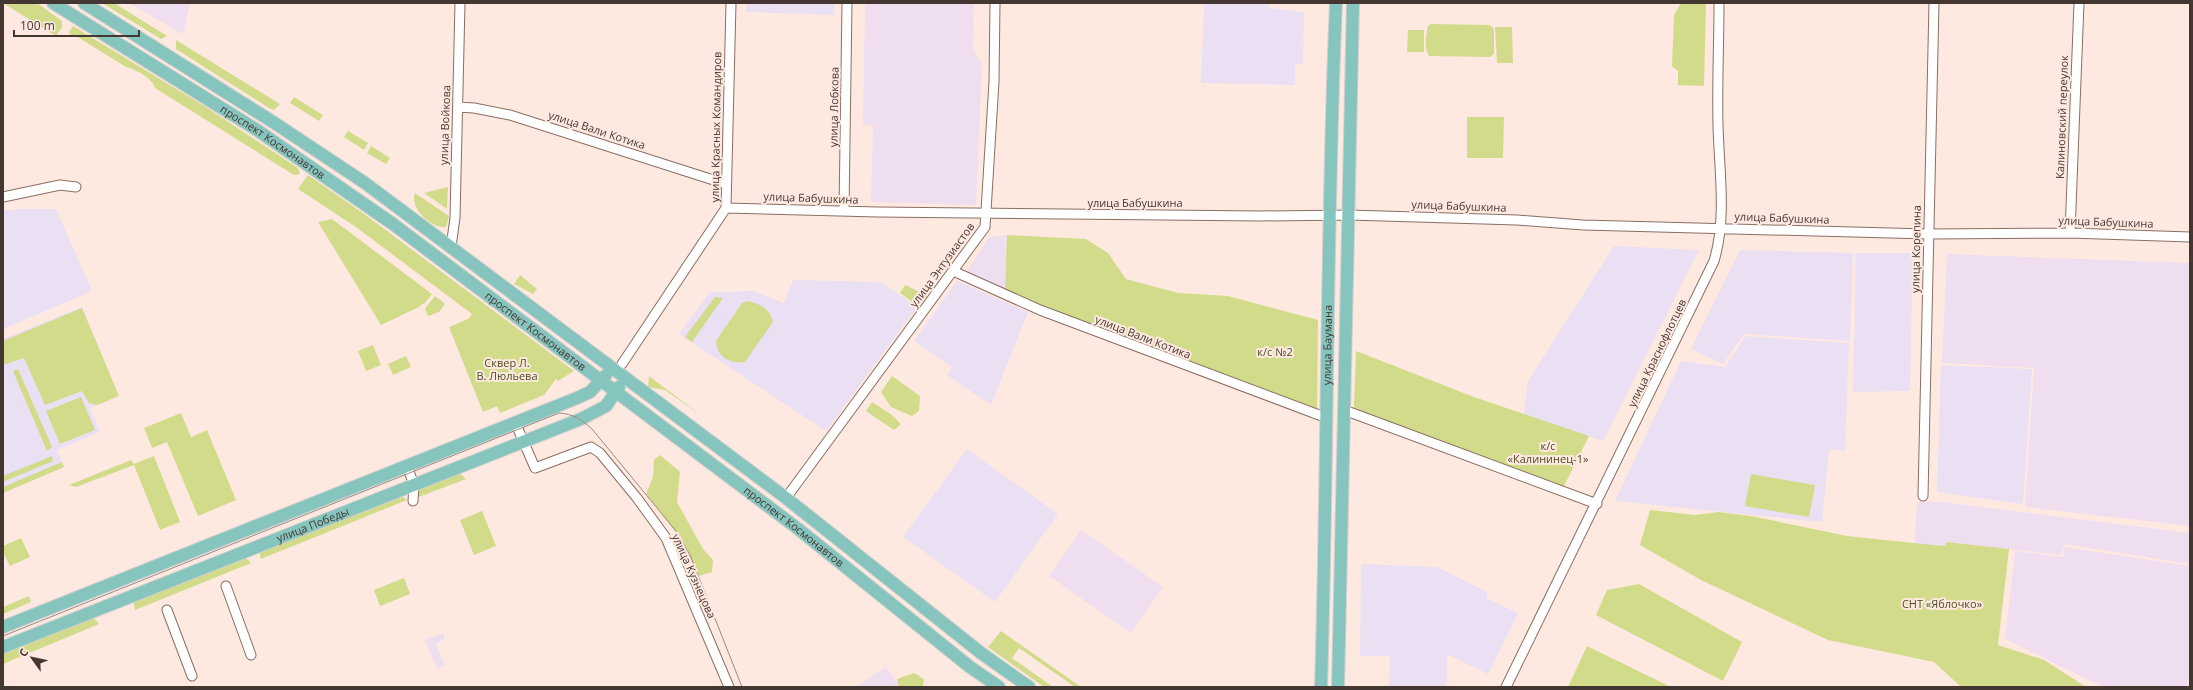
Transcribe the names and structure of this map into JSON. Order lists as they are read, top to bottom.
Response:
{
  "streets": {
    "main road": ["проспект Космонавтов", "улица Баумана", "улица Победы"],
    "street": [
      "улица Лобкова",
      "Калиновский переулок",
      "улица Войкова",
      "улица Красных Командиров",
      "улица Вали Котика",
      "улица Бабушкина",
      "улица Корепина",
      "улица Энтузиастов",
      "улица Краснофлотцев",
      "улица Кузнецова"
    ]
  },
  "crossings": [
    ["улица Лобкова", "улица Бабушкина"],
    ["Калиновский переулок", "улица Бабушкина"],
    ["улица Войкова", "улица Вали Котика"],
    ["улица Войкова", "проспект Космонавтов"],
    ["улица Красных Командиров", "улица Вали Котика"],
    ["улица Красных Командиров", "проспект Космонавтов"],
    ["улица Красных Командиров", "улица Бабушкина"],
    ["улица Красных Командиров", "улица Победы"],
    ["улица Вали Котика", "улица Энтузиастов"],
    ["улица Вали Котика", "улица Баумана"],
    ["проспект Космонавтов", "улица Энтузиастов"],
    ["проспект Космонавтов", "улица Победы"],
    ["улица Бабушкина", "улица Корепина"],
    ["улица Бабушкина", "улица Энтузиастов"],
    ["улица Бабушкина", "улица Баумана"],
    ["улица Бабушкина", "улица Краснофлотцев"],
    ["улица Победы", "улица Кузнецова"]
  ],
  "parks": [
    "к/с №2",
    "Сквер Л. В. Люльева",
    "к/с «Калининец-1»",
    "СНТ «Яблочко»"
  ],
  "scale_bar": "100 m",
  "north": "top left"
}
